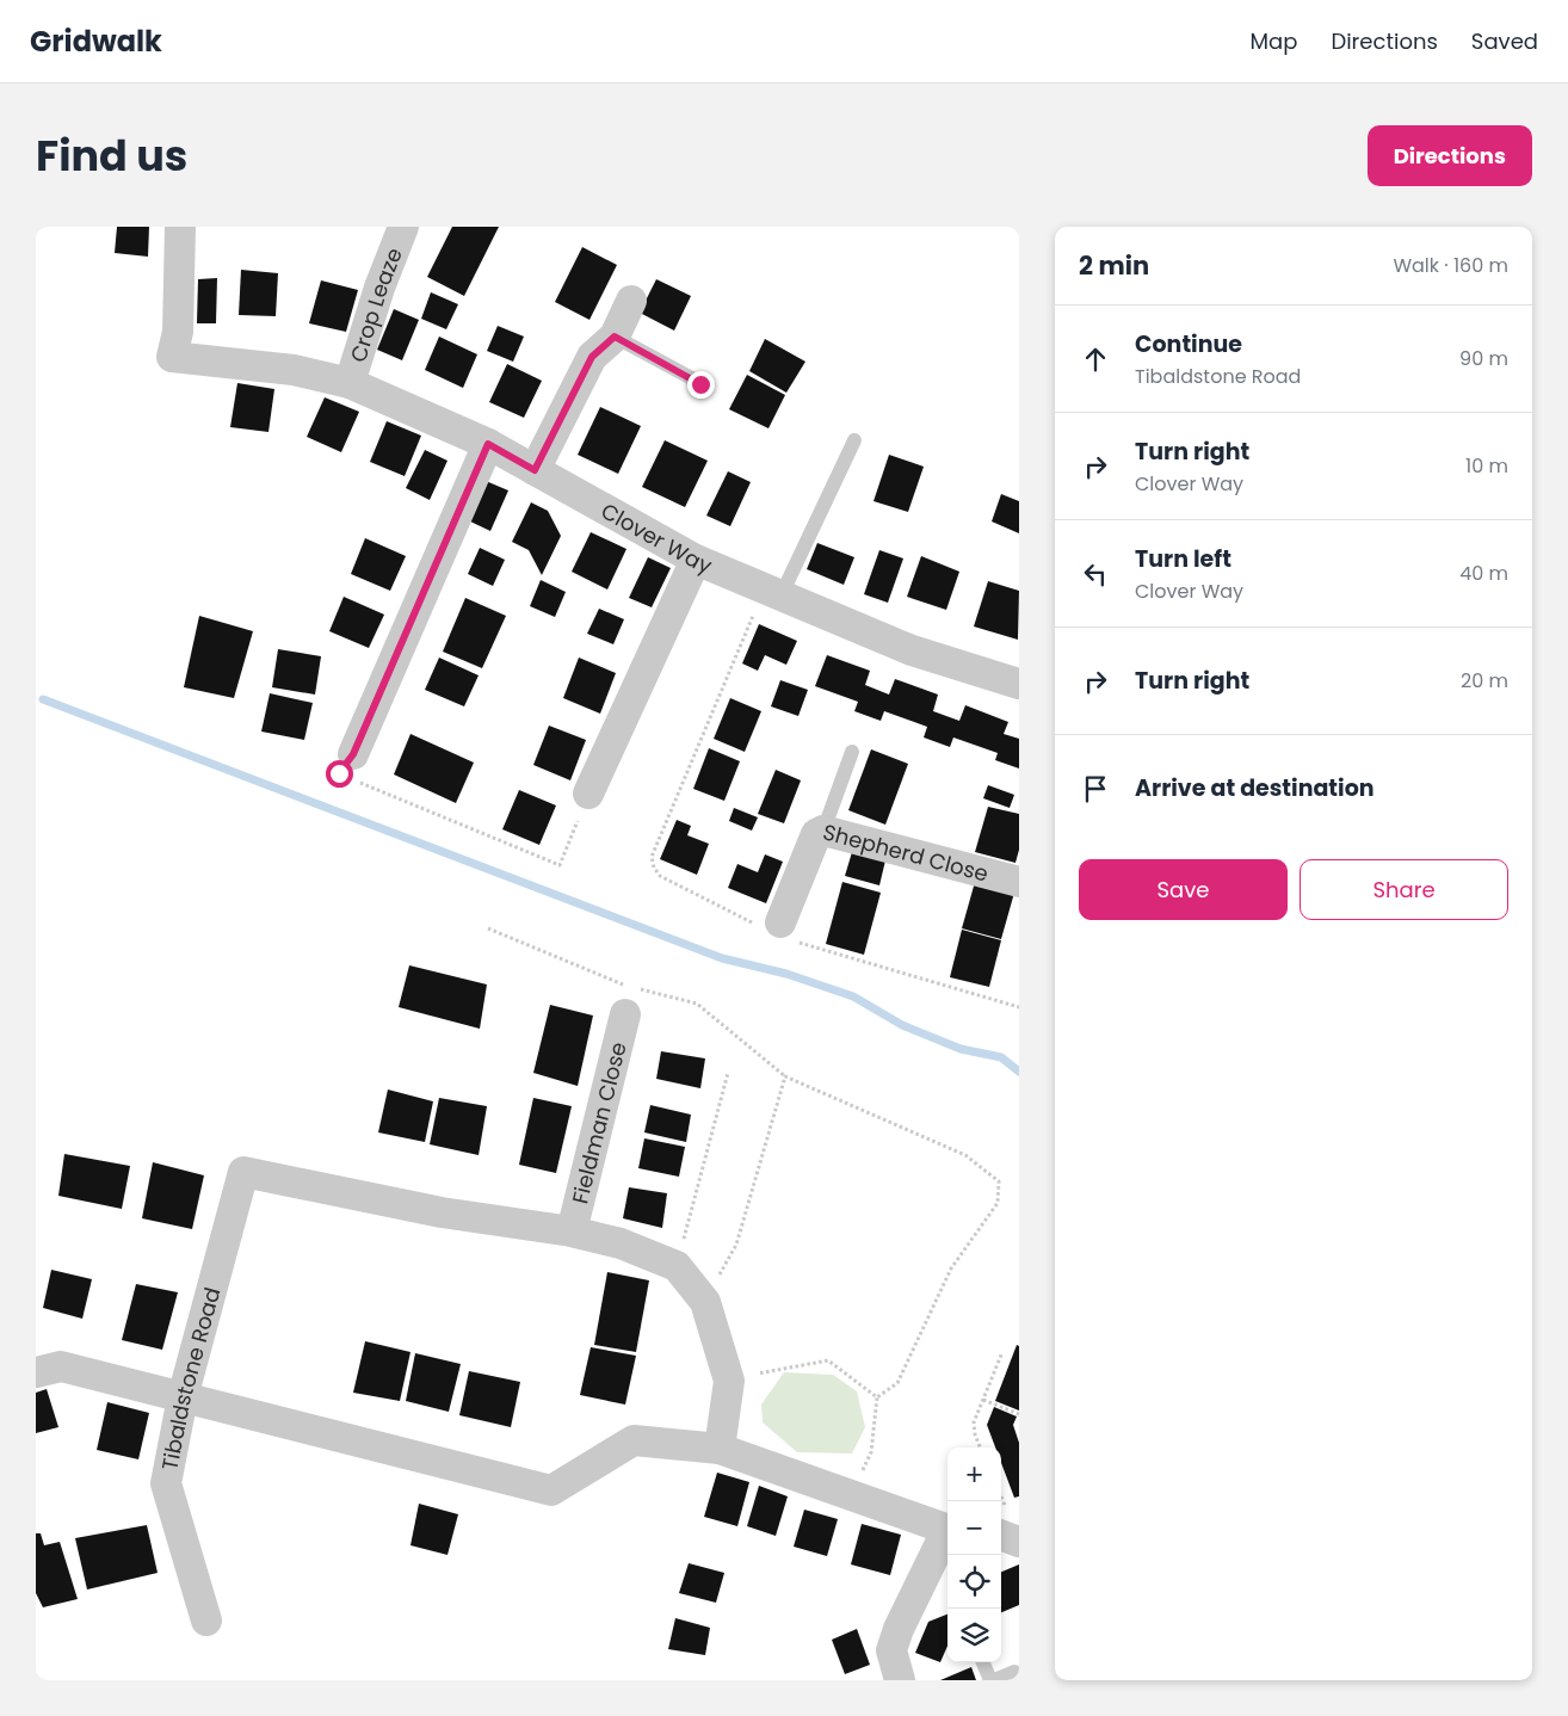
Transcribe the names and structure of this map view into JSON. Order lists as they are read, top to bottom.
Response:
{
  "streets": {
    "street": [
      "Crop Leaze",
      "Clover Way",
      "Shepherd Close",
      "Fieldman Close",
      "Tibaldstone Road"
    ]
  },
  "crossings": [
    ["Crop Leaze", "Clover Way"],
    ["Fieldman Close", "Tibaldstone Road"]
  ],
  "page": {
    "header": "Gridwalk",
    "nav": ["Map", "Directions", "Saved"],
    "title": "Find us",
    "buttons": [
      "Directions",
      ["Save", "Share"]
    ],
    "heading": ["2 min", "Walk · 160 m"],
    "list": [
      ["Continue", "Tibaldstone Road", "90 m"],
      ["Turn right", "Clover Way", "10 m"],
      ["Turn left", "Clover Way", "40 m"],
      ["Turn right", "20 m"],
      "Arrive at destination"
    ],
    "map_buttons": ["+", "−"]
  }
}
